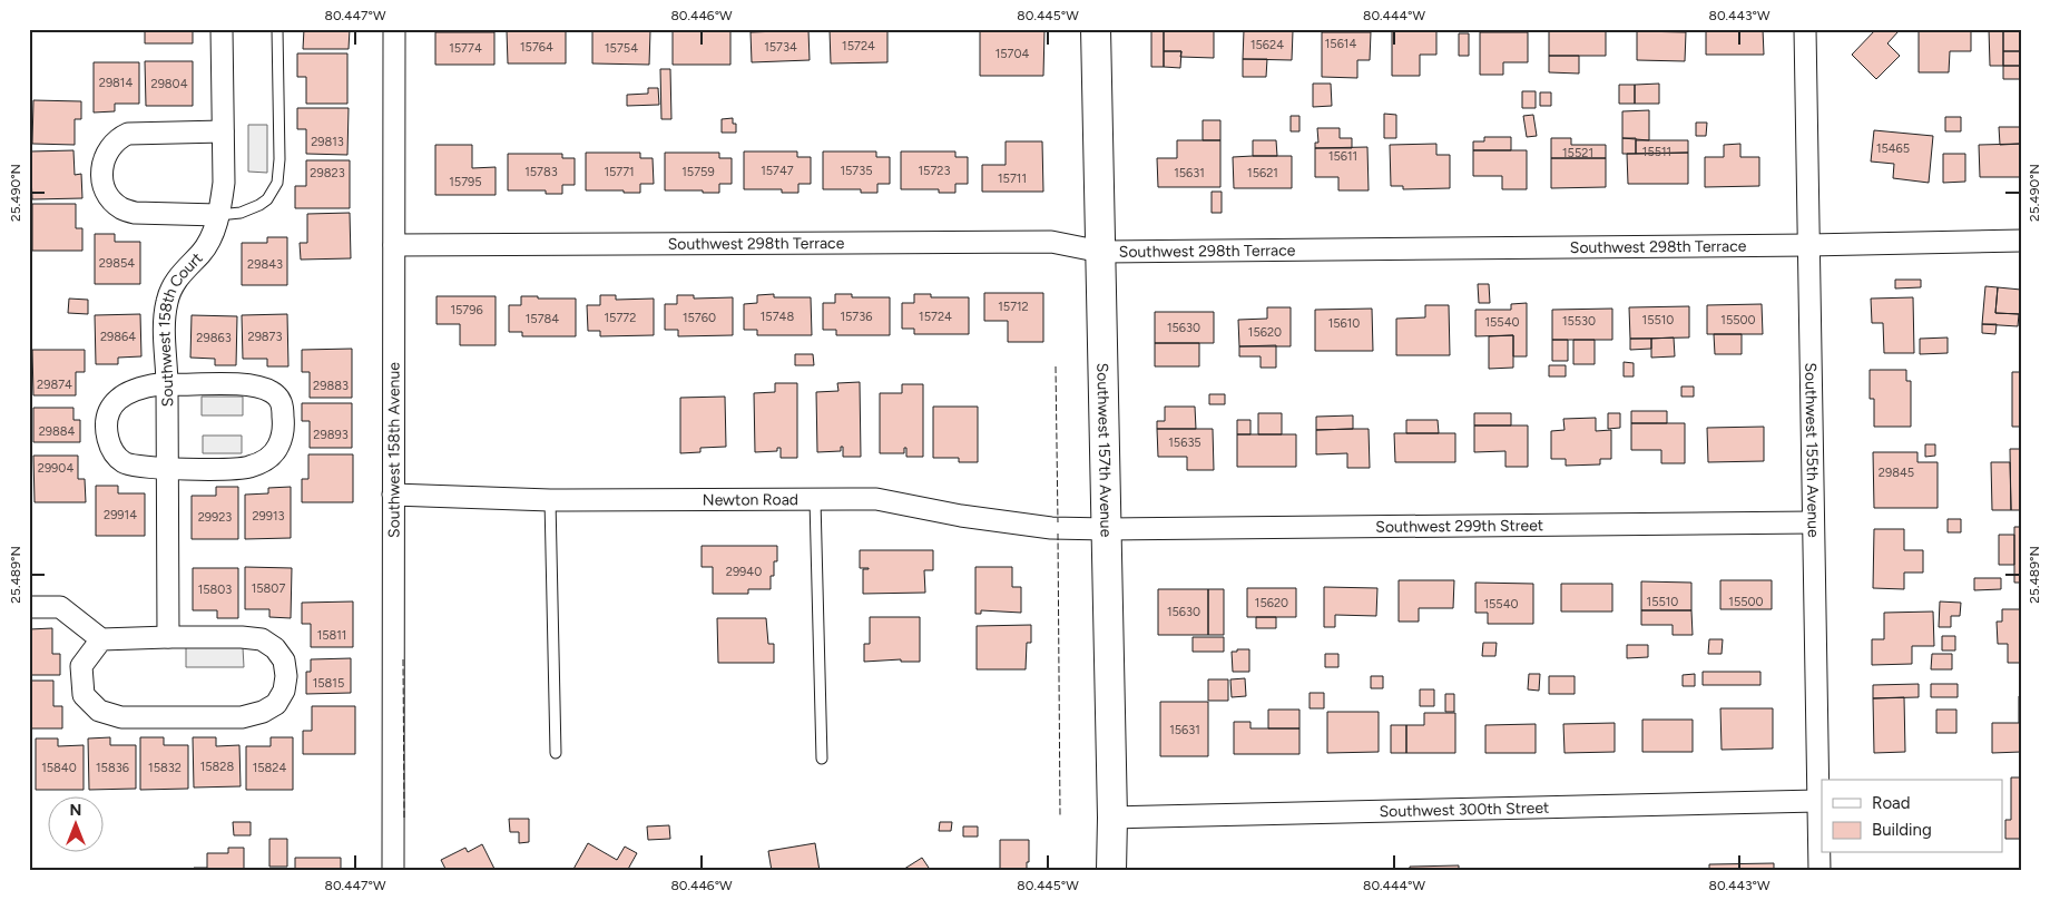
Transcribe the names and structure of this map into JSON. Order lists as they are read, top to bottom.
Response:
{
  "streets": {
    "street": [
      "Southwest 298th Terrace",
      "Southwest 158th Court",
      "Southwest 158th Avenue",
      "Southwest 157th Avenue",
      "Southwest 155th Avenue",
      "Newton Road",
      "Southwest 299th Street",
      "Southwest 300th Street"
    ]
  },
  "crossings": [
    ["Southwest 298th Terrace", "Southwest 158th Avenue"],
    ["Southwest 298th Terrace", "Southwest 157th Avenue"],
    ["Southwest 298th Terrace", "Southwest 155th Avenue"],
    ["Southwest 158th Avenue", "Newton Road"],
    ["Southwest 157th Avenue", "Newton Road"],
    ["Southwest 157th Avenue", "Southwest 299th Street"],
    ["Southwest 157th Avenue", "Southwest 300th Street"],
    ["Southwest 155th Avenue", "Southwest 299th Street"],
    ["Southwest 155th Avenue", "Southwest 300th Street"],
    ["Newton Road", "Southwest 299th Street"]
  ],
  "house_numbers": [
    "15614",
    "15624",
    "15724",
    "15764",
    "15734",
    "15774",
    "15754",
    "15704",
    "29814",
    "29804",
    "29813",
    "15465",
    "15511",
    "15521",
    "15611",
    "15747",
    "15735",
    "15723",
    "15783",
    "15771",
    "15759",
    "29823",
    "15631",
    "15621",
    "15711",
    "15795",
    "29854",
    "29843",
    "15712",
    "15796",
    "15748",
    "15736",
    "15724",
    "15772",
    "15760",
    "15784",
    "15510",
    "15500",
    "15530",
    "15540",
    "15610",
    "15630",
    "15620",
    "29864",
    "29873",
    "29863",
    "29874",
    "29883",
    "29884",
    "29893",
    "15635",
    "29904",
    "29845",
    "29914",
    "29913",
    "29923",
    "29940",
    "15807",
    "15803",
    "15510",
    "15500",
    "15620",
    "15540",
    "15630",
    "15811",
    "15815",
    "15631",
    "15828",
    "15840",
    "15836",
    "15832",
    "15824"
  ],
  "legend": ["Road", "Building"],
  "north": "top",
  "coordinates": [
    "80.447°W",
    "80.446°W",
    "80.445°W",
    "80.444°W",
    "80.443°W",
    "25.490°N",
    "25.489°N"
  ]
}
